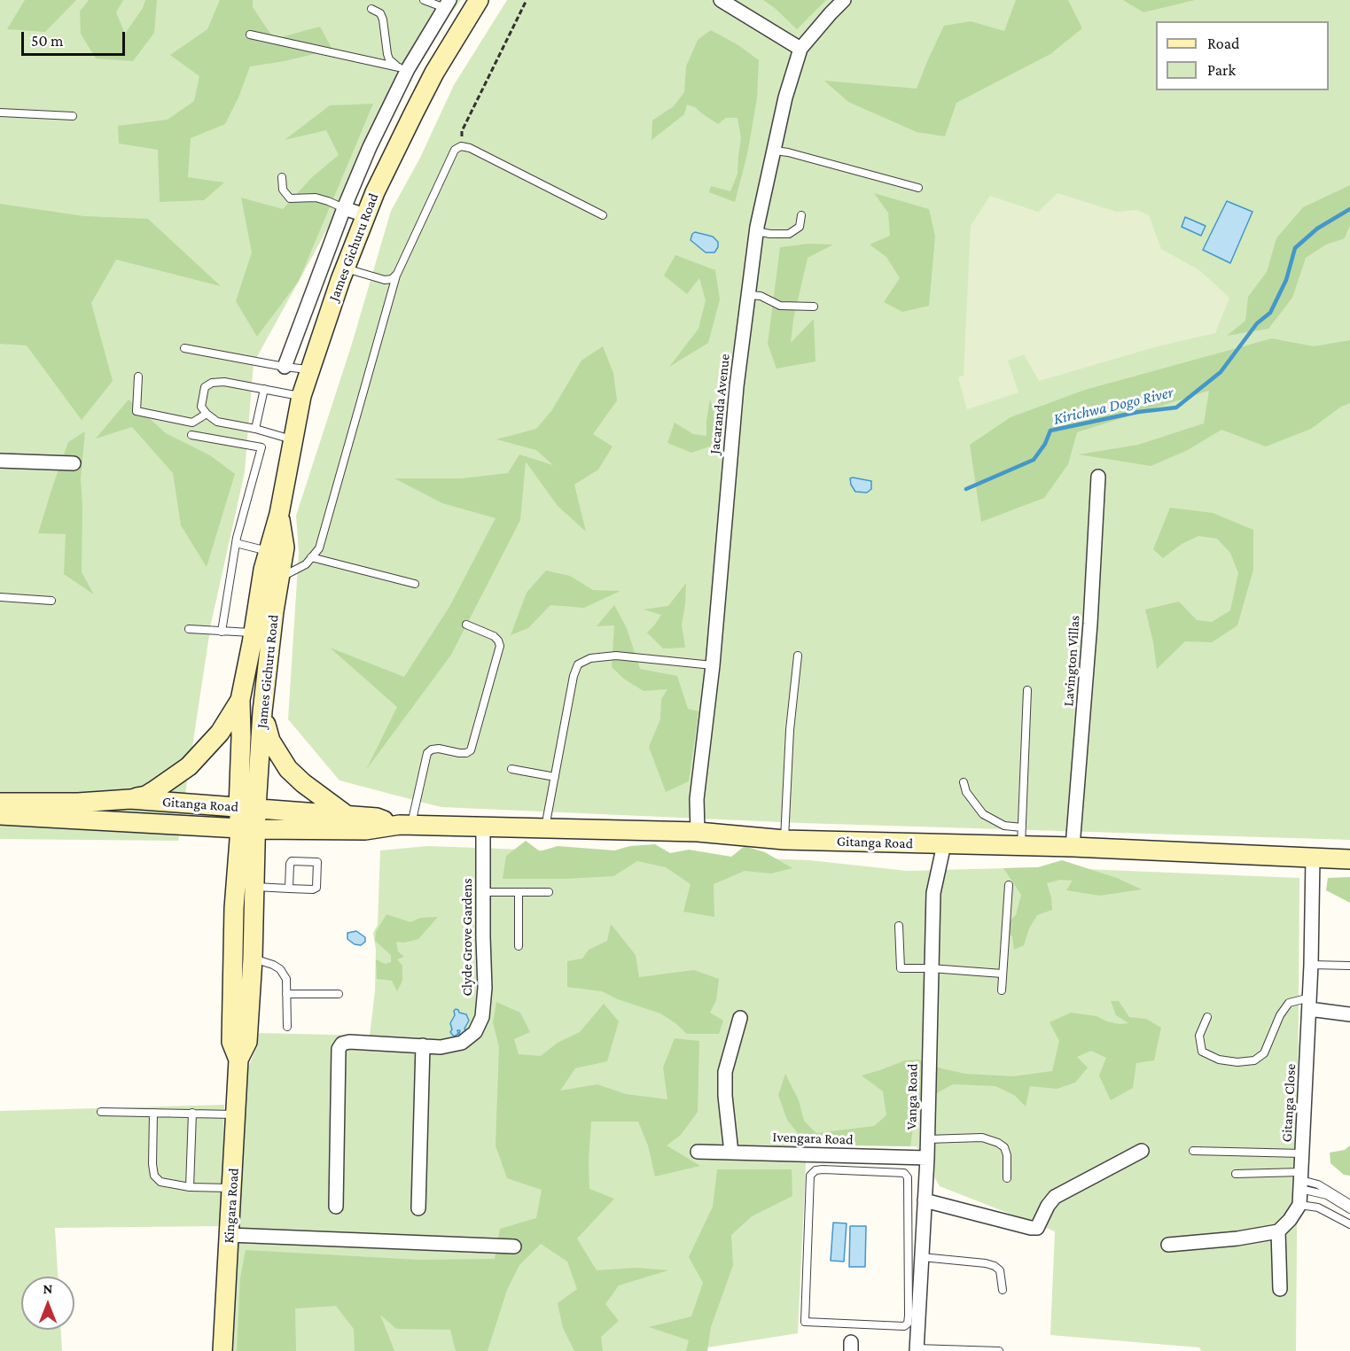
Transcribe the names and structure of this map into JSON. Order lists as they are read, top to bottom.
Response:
{
  "streets": {
    "main road": ["James Gichuru Road", "Gitanga Road", "Kingara Road"],
    "street": [
      "Jacaranda Avenue",
      "Lavington Villas",
      "Clyde Grove Gardens",
      "Vanga Road",
      "Gitanga Close",
      "Ivengara Road"
    ]
  },
  "crossings": [
    ["James Gichuru Road", "Gitanga Road"],
    ["James Gichuru Road", "Kingara Road"],
    ["Jacaranda Avenue", "Gitanga Road"],
    ["Lavington Villas", "Gitanga Road"],
    ["Gitanga Road", "Clyde Grove Gardens"],
    ["Gitanga Road", "Vanga Road"],
    ["Gitanga Road", "Gitanga Close"],
    ["Gitanga Road", "Kingara Road"],
    ["Vanga Road", "Ivengara Road"]
  ],
  "water": ["Kirichwa Dogo River"],
  "legend": ["Road", "Park"],
  "scale_bar": "50 m",
  "north": "top"
}
